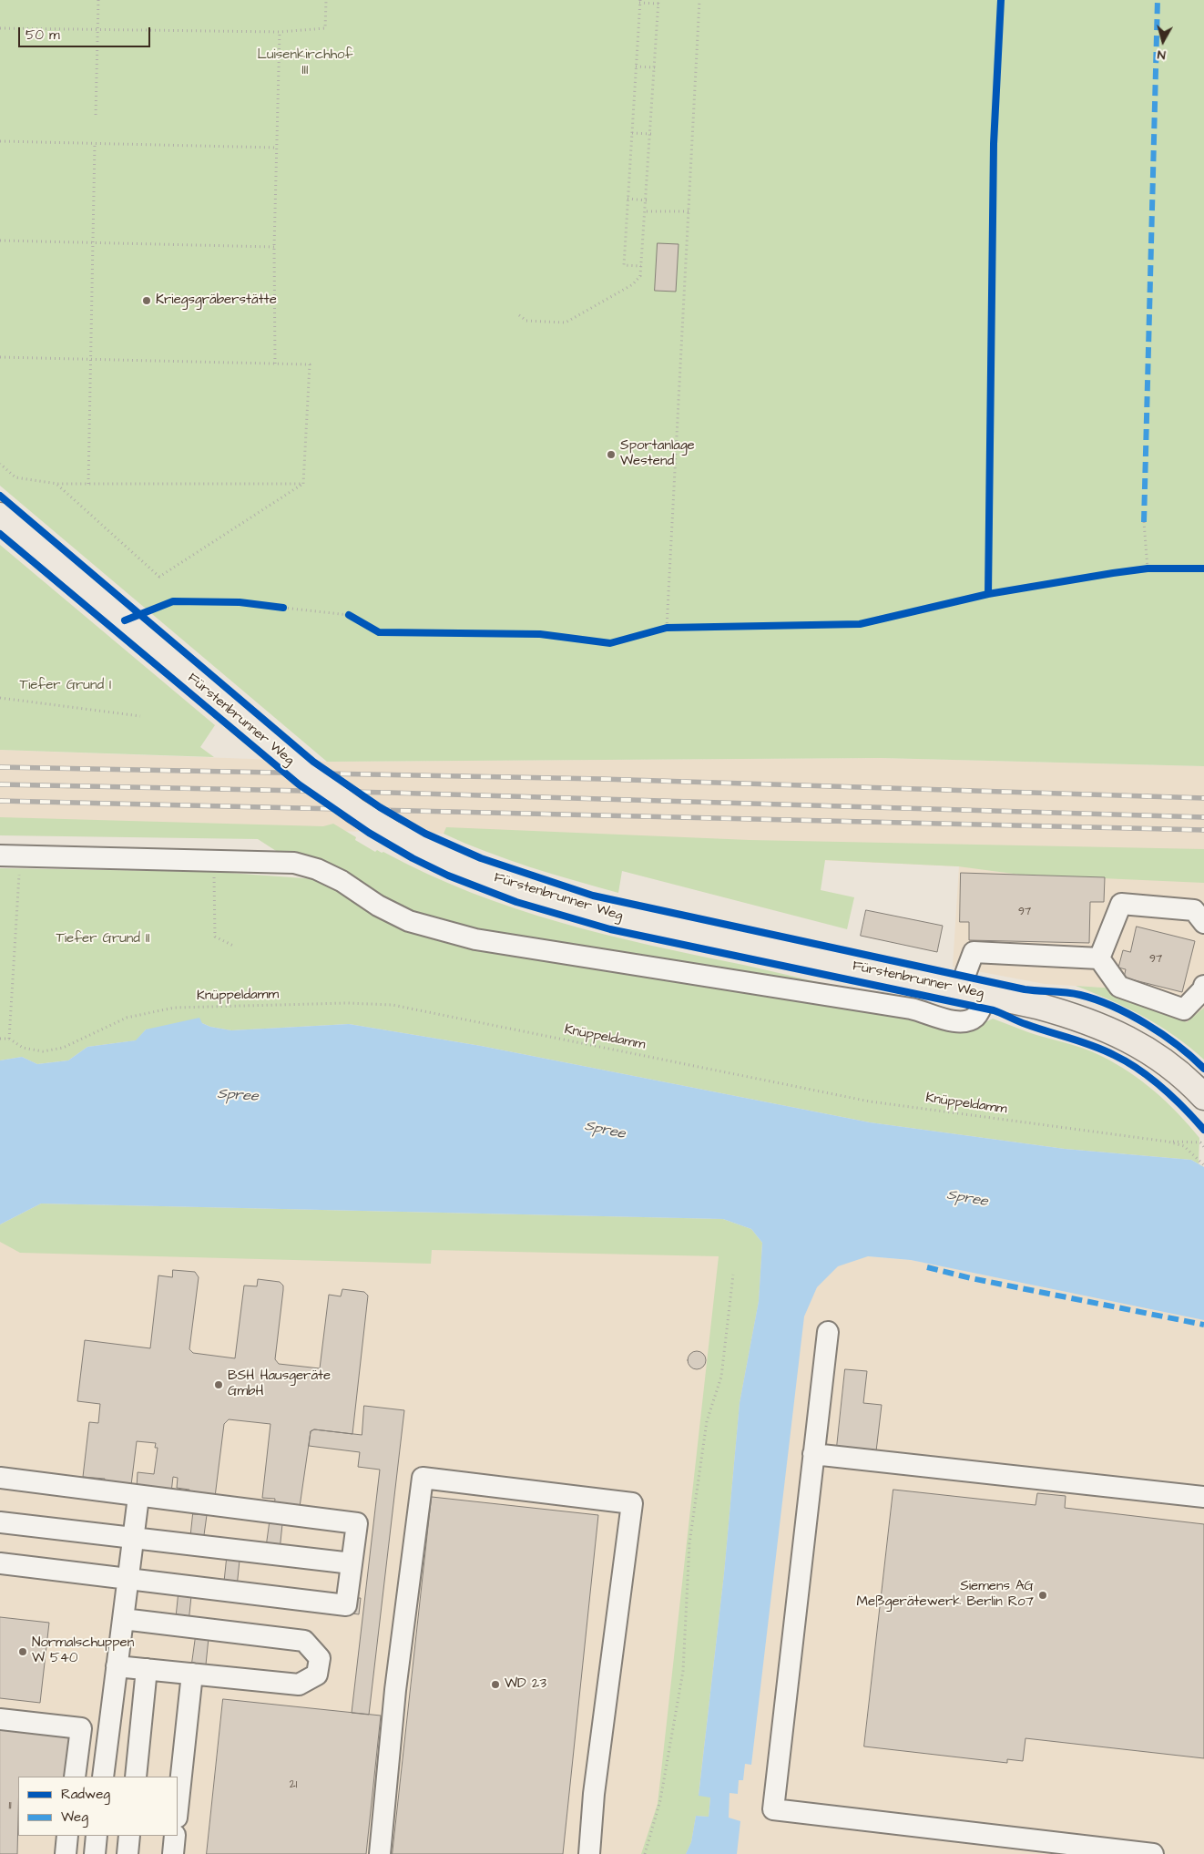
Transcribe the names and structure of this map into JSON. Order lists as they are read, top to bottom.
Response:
{
  "streets": {
    "main road": ["Fürstenbrunner Weg"],
    "path": ["Knüppeldamm"]
  },
  "water": ["Spree"],
  "parks": ["Luisenkirchhof III", "Tiefer Grund I", "Tiefer Grund II"],
  "places": [
    "Kriegsgräberstätte",
    "Sportanlage Westend",
    "BSH Hausgeräte GmbH",
    "Siemens AG Meßgerätewerk Berlin Ro7",
    "Normalschuppen W 540",
    "WD 23"
  ],
  "house_numbers": [
    "97",
    "97",
    "21",
    "11"
  ],
  "legend": ["Radweg", "Weg"],
  "scale_bar": "50 m",
  "north": "bottom"
}
